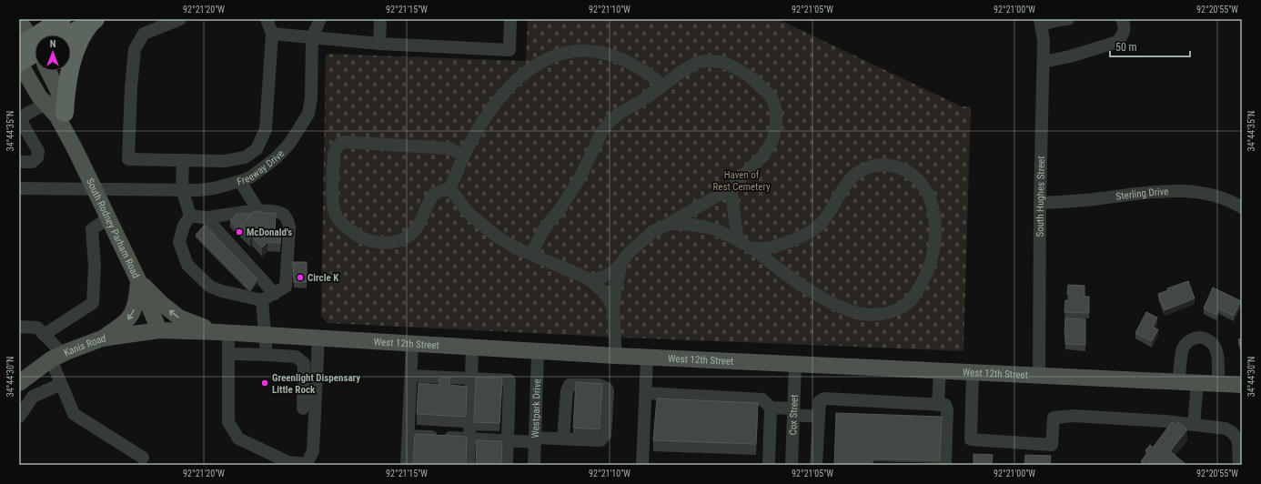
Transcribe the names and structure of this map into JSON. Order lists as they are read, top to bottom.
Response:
{
  "streets": {
    "main road": ["South Rodney Parham Road", "West 12th Street", "Kanis Road"],
    "street": [
      "Freeway Drive",
      "Sterling Drive",
      "South Hughes Street",
      "Westpark Drive",
      "Cox Street"
    ]
  },
  "crossings": [
    ["Freeway Drive", "South Rodney Parham Road"],
    ["Sterling Drive", "South Hughes Street"],
    ["South Hughes Street", "West 12th Street"],
    ["South Rodney Parham Road", "West 12th Street"],
    ["South Rodney Parham Road", "Kanis Road"],
    ["West 12th Street", "Kanis Road"],
    ["West 12th Street", "Westpark Drive"],
    ["West 12th Street", "Cox Street"]
  ],
  "parks": ["Haven of Rest Cemetery"],
  "places": ["McDonald's", "Circle K", "Greenlight Dispensary Little Rock"],
  "scale_bar": "50 m",
  "north": "top",
  "coordinates": [
    "92°21'20\"W",
    "92°21'15\"W",
    "92°21'10\"W",
    "92°21'05\"W",
    "92°21'00\"W",
    "92°20'55\"W",
    "34°44'35\"N",
    "34°44'30\"N"
  ]
}
